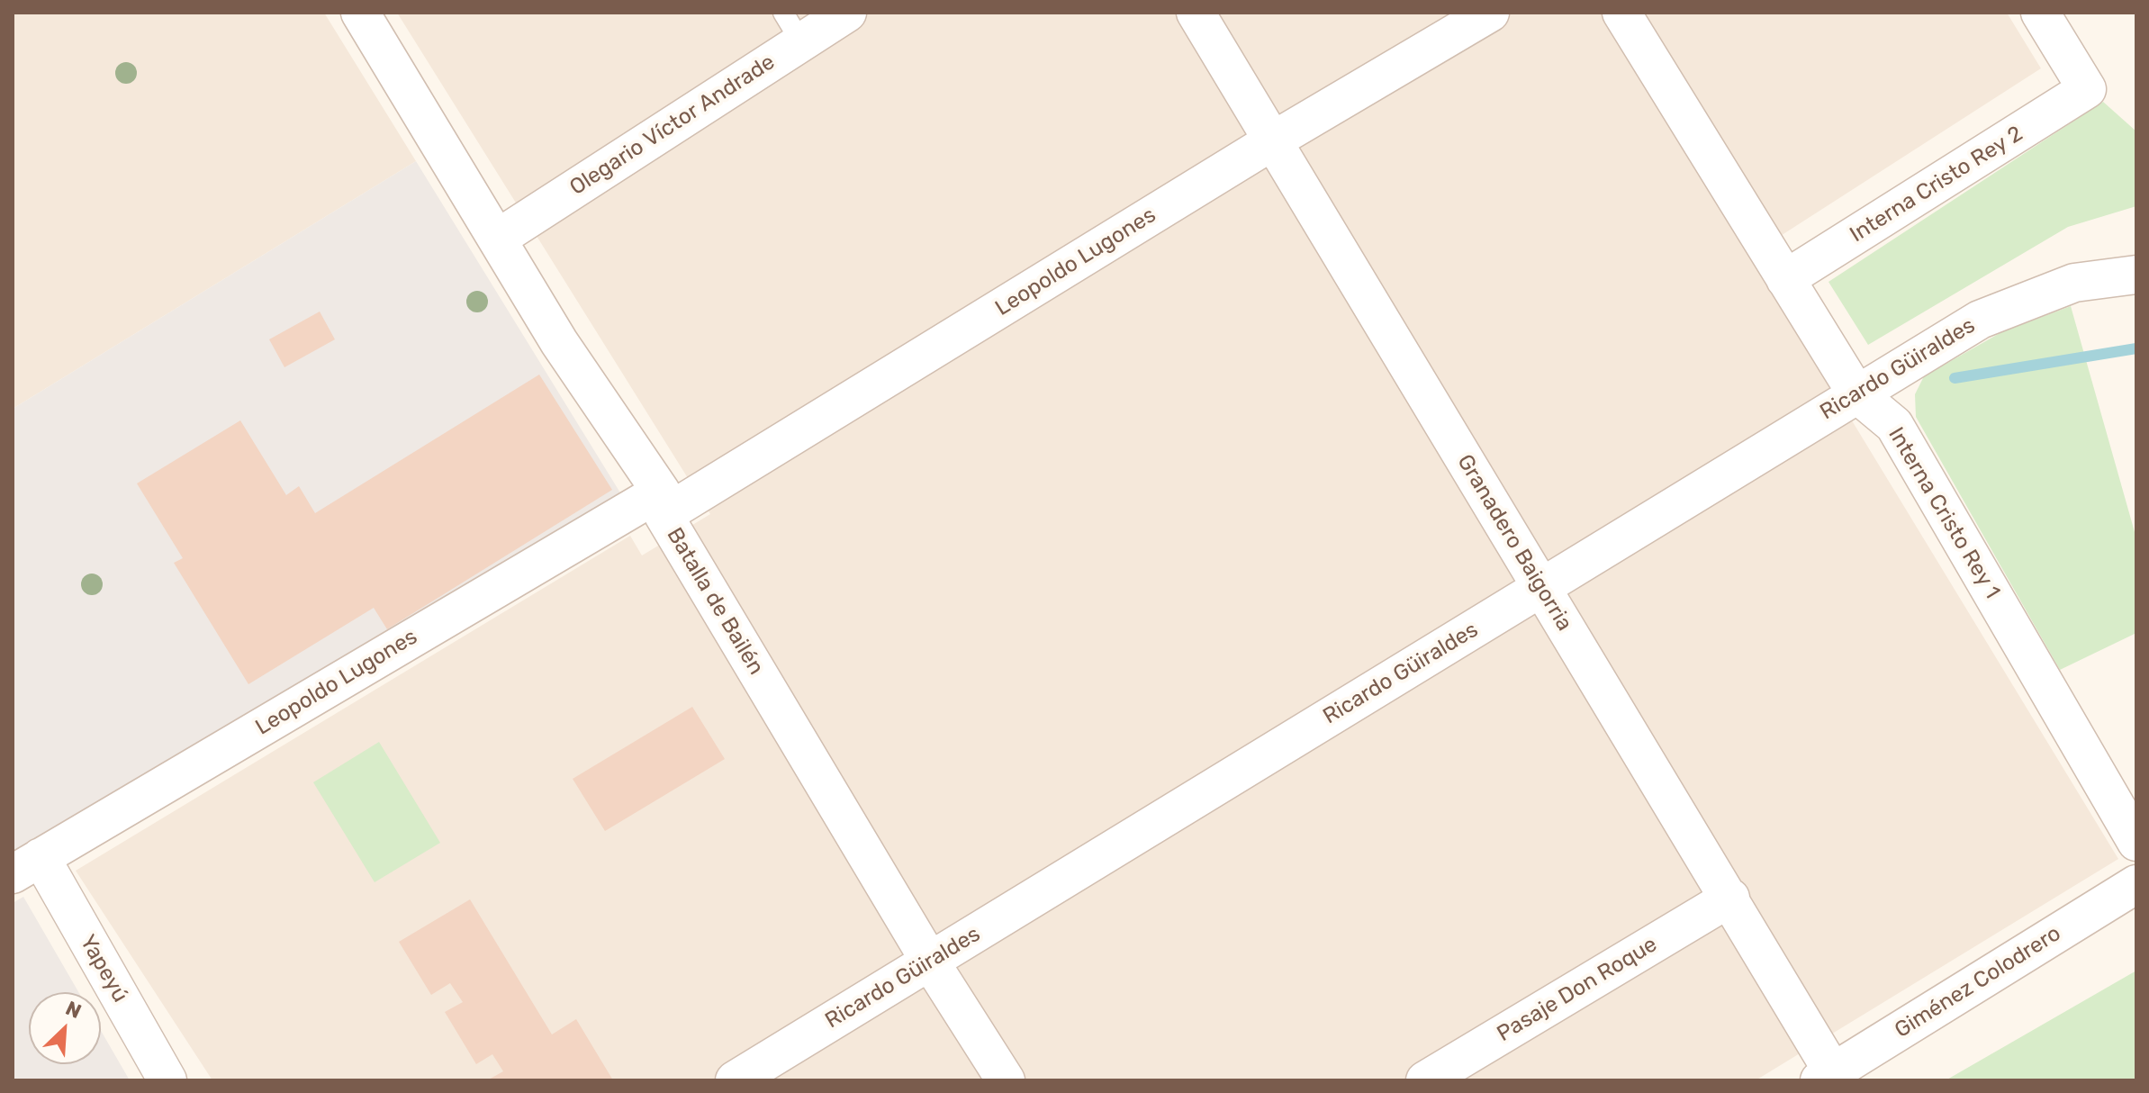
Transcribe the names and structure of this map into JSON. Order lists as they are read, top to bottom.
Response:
{
  "streets": {
    "street": [
      "Olegario Víctor Andrade",
      "Interna Cristo Rey 2",
      "Leopoldo Lugones",
      "Ricardo Güiraldes",
      "Interna Cristo Rey 1",
      "Granadero Baigorria",
      "Batalla de Bailén",
      "Yapeyú",
      "Giménez Colodrero",
      "Pasaje Don Roque"
    ]
  },
  "crossings": [
    ["Olegario Víctor Andrade", "Batalla de Bailén"],
    ["Interna Cristo Rey 2", "Interna Cristo Rey 1"],
    ["Leopoldo Lugones", "Granadero Baigorria"],
    ["Leopoldo Lugones", "Batalla de Bailén"],
    ["Leopoldo Lugones", "Yapeyú"],
    ["Ricardo Güiraldes", "Interna Cristo Rey 1"],
    ["Ricardo Güiraldes", "Granadero Baigorria"],
    ["Ricardo Güiraldes", "Batalla de Bailén"],
    ["Granadero Baigorria", "Giménez Colodrero"],
    ["Granadero Baigorria", "Pasaje Don Roque"]
  ],
  "north": "top right"
}
